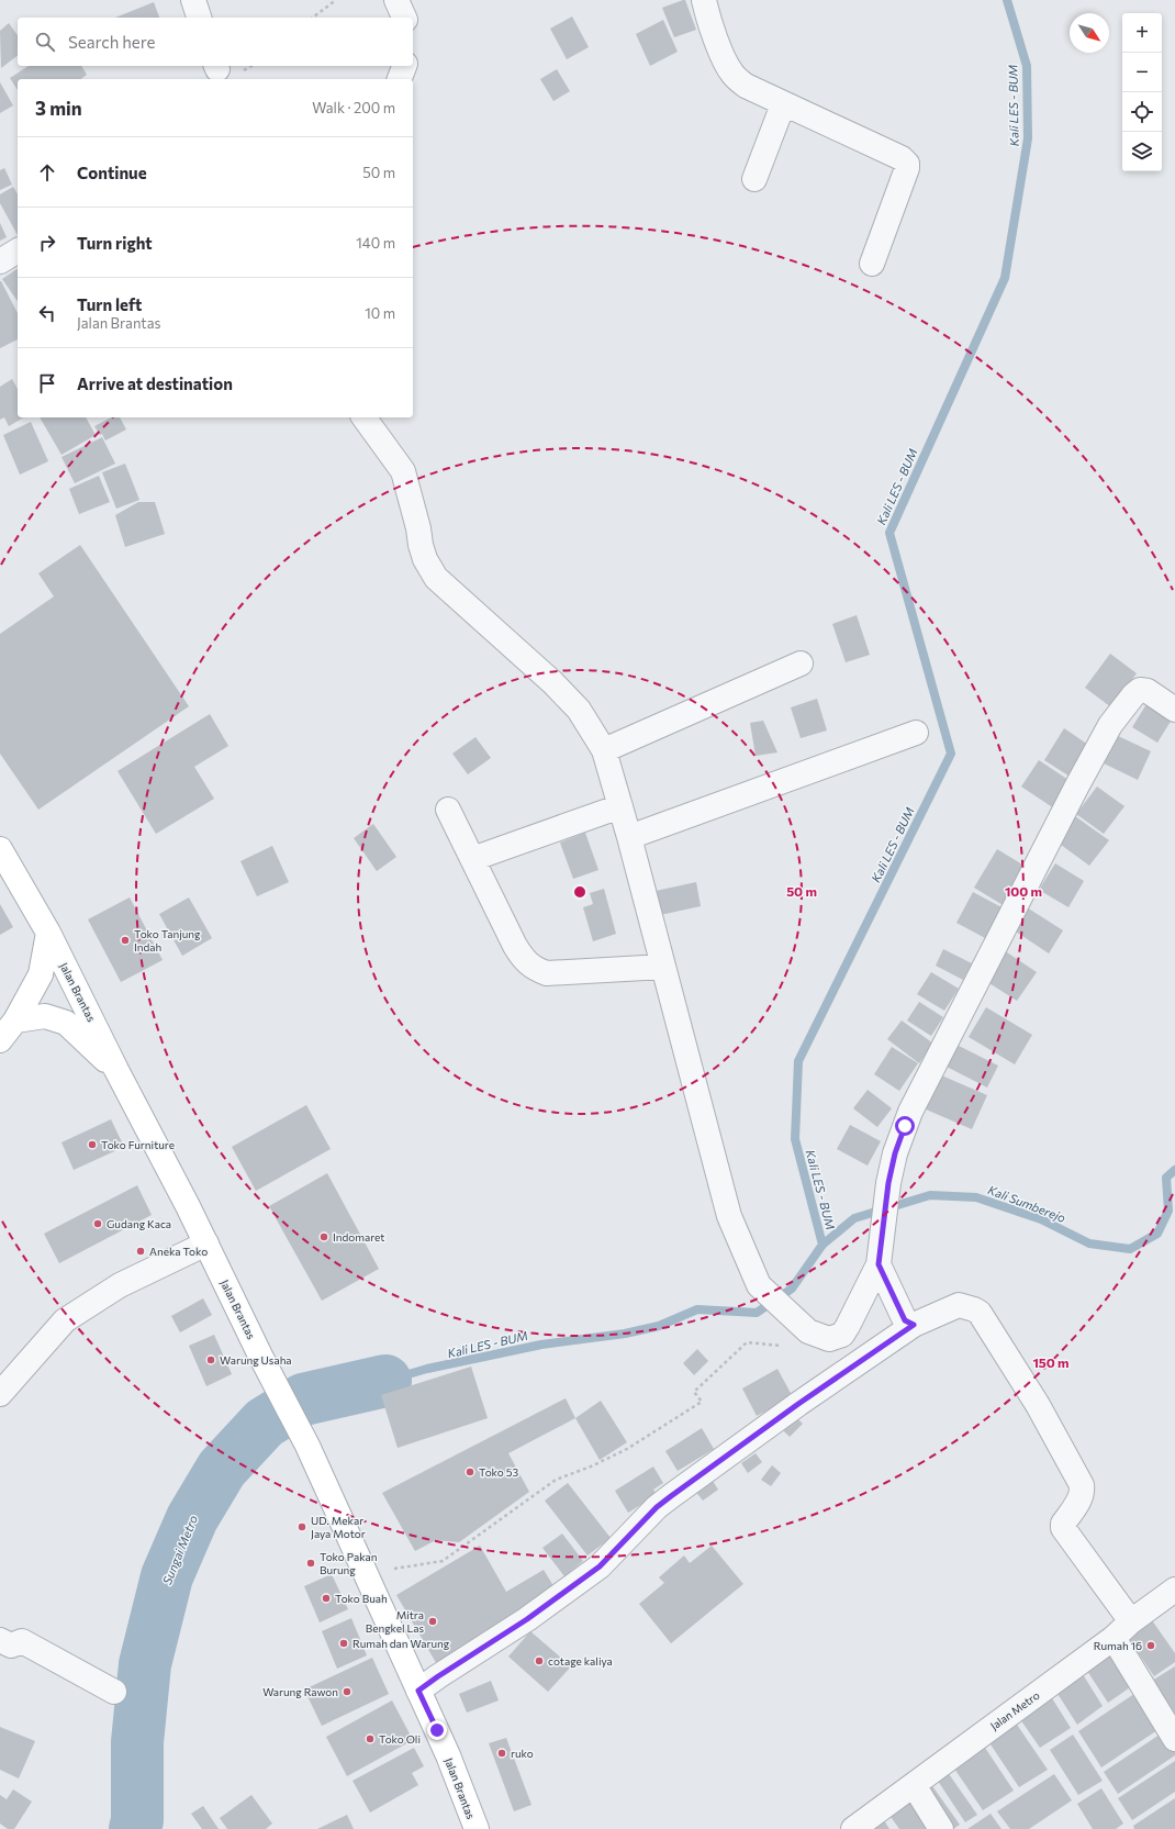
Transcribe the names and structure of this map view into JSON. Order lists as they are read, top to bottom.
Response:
{
  "streets": {
    "main road": ["Jalan Brantas"],
    "street": ["Jalan Metro"]
  },
  "water": ["Kali LES - BUM", "Kali Sumberejo", "Sungai Metro"],
  "places": [
    "Toko Tanjung Indah",
    "Toko Furniture",
    "Gudang Kaca",
    "Indomaret",
    "Aneka Toko",
    "Warung Usaha",
    "Toko 53",
    "UD. Mekar Jaya Motor",
    "Toko Pakan Burung",
    "Toko Buah",
    "Mitra Bengkel Las",
    "Rumah dan Warung",
    "Rumah 16",
    "cotage kaliya",
    "Warung Rawon",
    "Toko Oli",
    "ruko"
  ],
  "north": "bottom right",
  "page": {
    "map_buttons": ["+", "−"],
    "search": "Search here",
    "heading": ["3 min", "Walk · 200 m"],
    "list": [
      ["Continue", "50 m"],
      ["Turn right", "140 m"],
      ["Turn left", "Jalan Brantas", "10 m"],
      "Arrive at destination"
    ]
  },
  "rings": ["50 m", "100 m", "150 m"]
}
